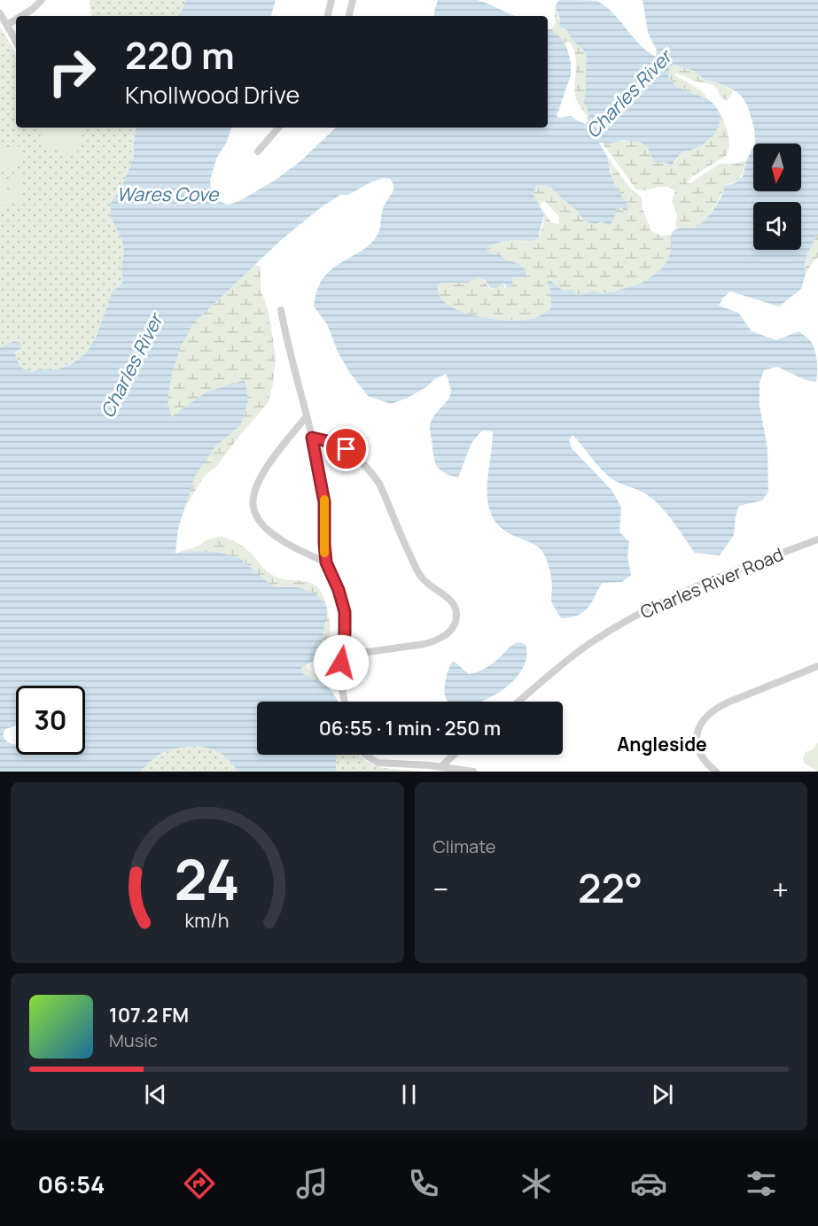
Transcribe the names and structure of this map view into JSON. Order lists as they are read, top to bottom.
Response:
{
  "streets": {
    "street": ["Charles River Road"]
  },
  "districts": ["Angleside"],
  "water": ["Charles River", "Wares Cove"],
  "north": "bottom",
  "page": {
    "turn": ["220 m", "Knollwood Drive"],
    "limit": "30",
    "trip": "06:55 · 1 min · 250 m",
    "tile": "Climate",
    "heat": ["−", "22°", "+"],
    "song": ["107.2 FM", "Music"],
    "tabs": "06:54",
    "gauge": ["24", "km/h"]
  }
}
